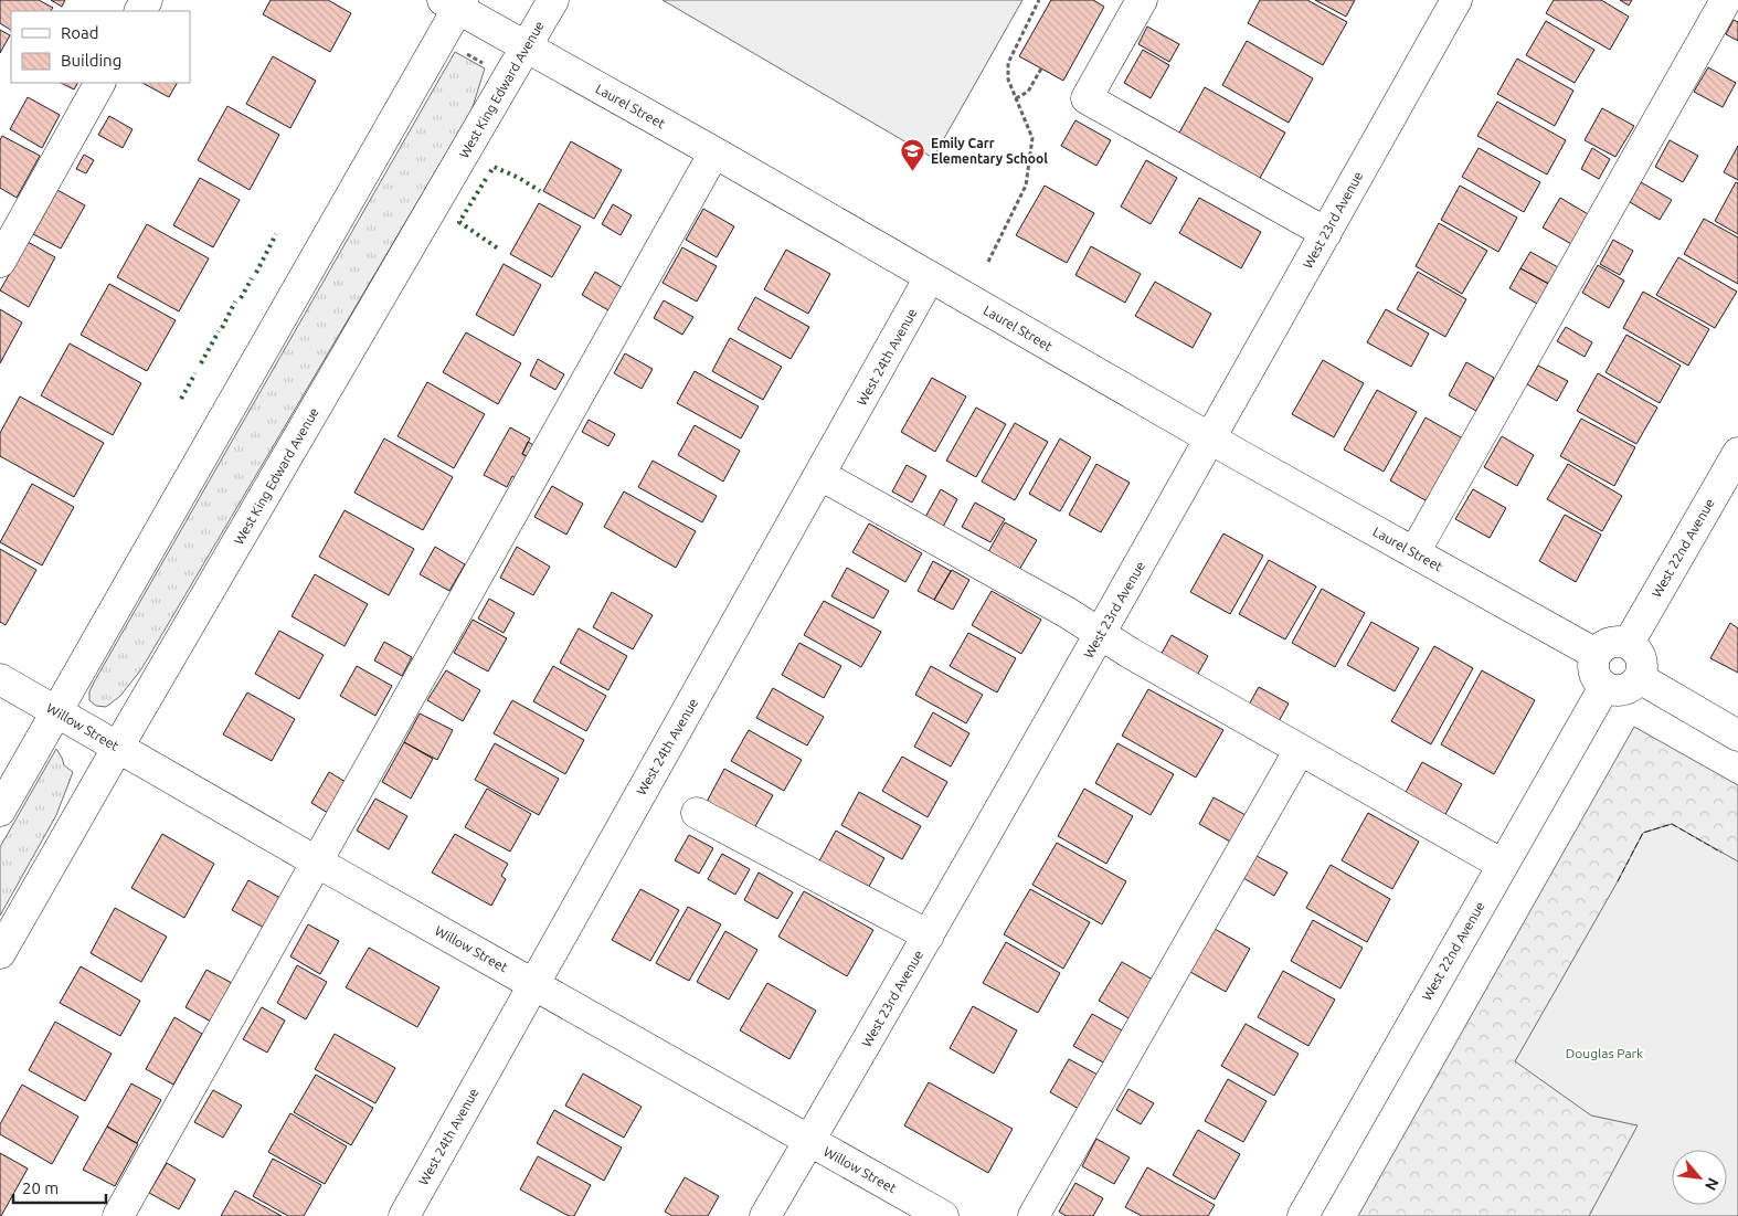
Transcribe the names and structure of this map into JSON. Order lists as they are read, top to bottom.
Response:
{
  "streets": {
    "street": [
      "West King Edward Avenue",
      "Laurel Street",
      "West 23rd Avenue",
      "West 24th Avenue",
      "West 22nd Avenue",
      "Willow Street"
    ]
  },
  "crossings": [
    ["West King Edward Avenue", "Laurel Street"],
    ["West King Edward Avenue", "Willow Street"],
    ["Laurel Street", "West 23rd Avenue"],
    ["Laurel Street", "West 24th Avenue"],
    ["Laurel Street", "West 22nd Avenue"],
    ["West 23rd Avenue", "Willow Street"],
    ["West 24th Avenue", "Willow Street"]
  ],
  "parks": ["Douglas Park"],
  "places": {
    "school or university": ["Emily Carr Elementary School"]
  },
  "legend": ["Road", "Building"],
  "scale_bar": "20 m",
  "north": "bottom right"
}
